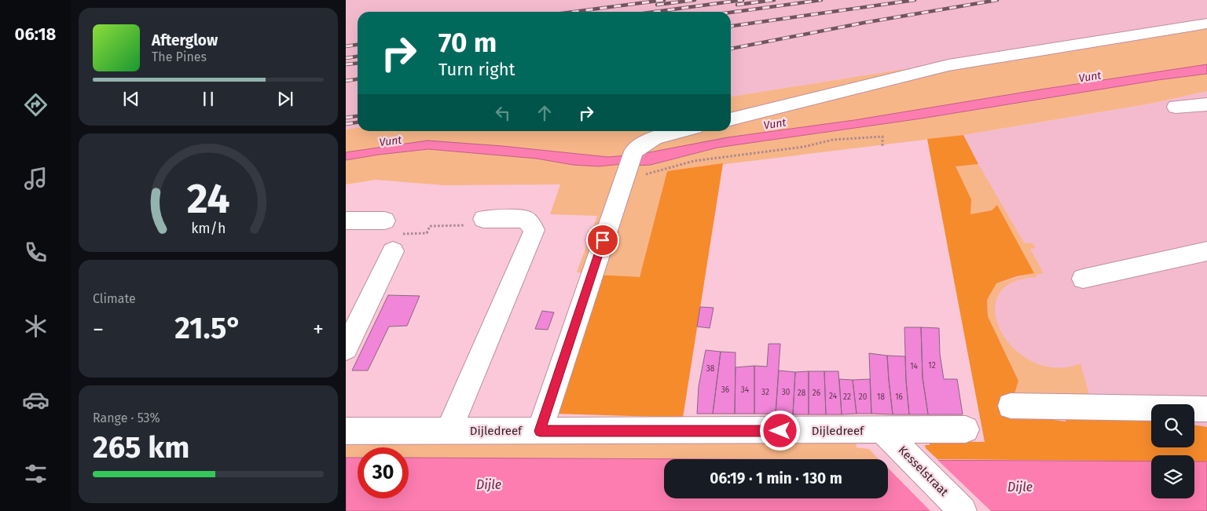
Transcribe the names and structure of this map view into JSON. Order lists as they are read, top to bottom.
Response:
{
  "streets": {
    "street": ["Dijledreef", "Kesselstraat"]
  },
  "crossings": [
    ["Dijledreef", "Kesselstraat"]
  ],
  "water": ["Vunt", "Dijle"],
  "house_numbers": [
    "12",
    "14",
    "38",
    "36",
    "34",
    "32",
    "30",
    "28",
    "26",
    "24",
    "22",
    "20",
    "18",
    "16"
  ],
  "page": {
    "tabs": "06:18",
    "turn": ["70 m", "Turn right"],
    "song": ["Afterglow", "The Pines"],
    "tile": [
      "Climate",
      ["Range · 53%", "265 km"]
    ],
    "heat": ["−", "21.5°", "+"],
    "limit": "30",
    "trip": "06:19 · 1 min · 130 m",
    "gauge": ["24", "km/h"]
  }
}
